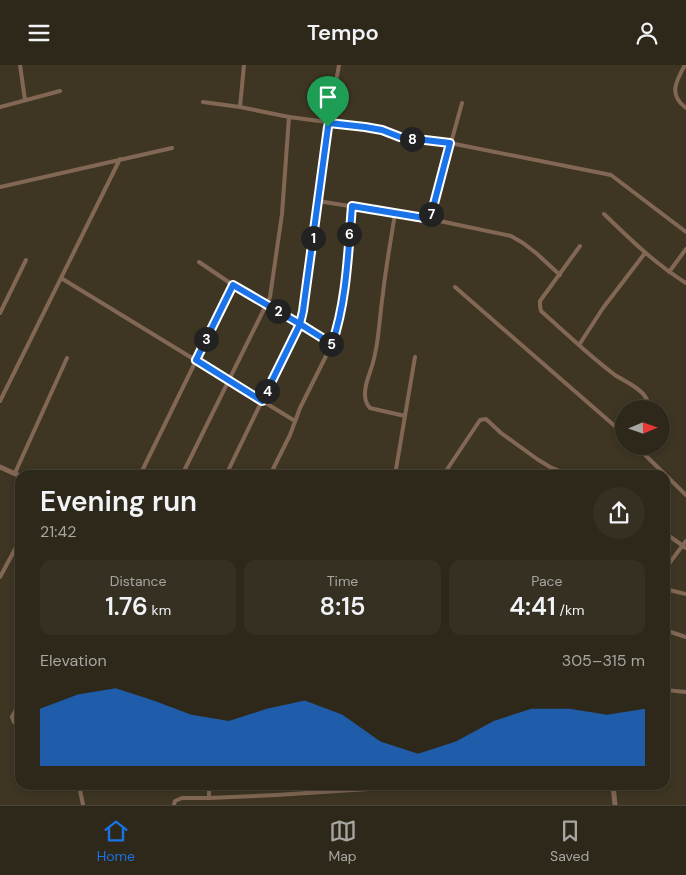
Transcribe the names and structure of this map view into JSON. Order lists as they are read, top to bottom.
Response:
{
  "north": "right",
  "page": {
    "header": "Tempo",
    "pins": [
      "8",
      "7",
      "6",
      "1",
      "2",
      "3",
      "5",
      "4"
    ],
    "heading": ["Evening run", "21:42"],
    "stats": [
      ["Distance", "1.76 km"],
      ["Time", "8:15"],
      ["Pace", "4:41 /km"]
    ],
    "chart": ["Elevation", "305–315 m"],
    "tabs": ["Home", "Map", "Saved"]
  }
}
